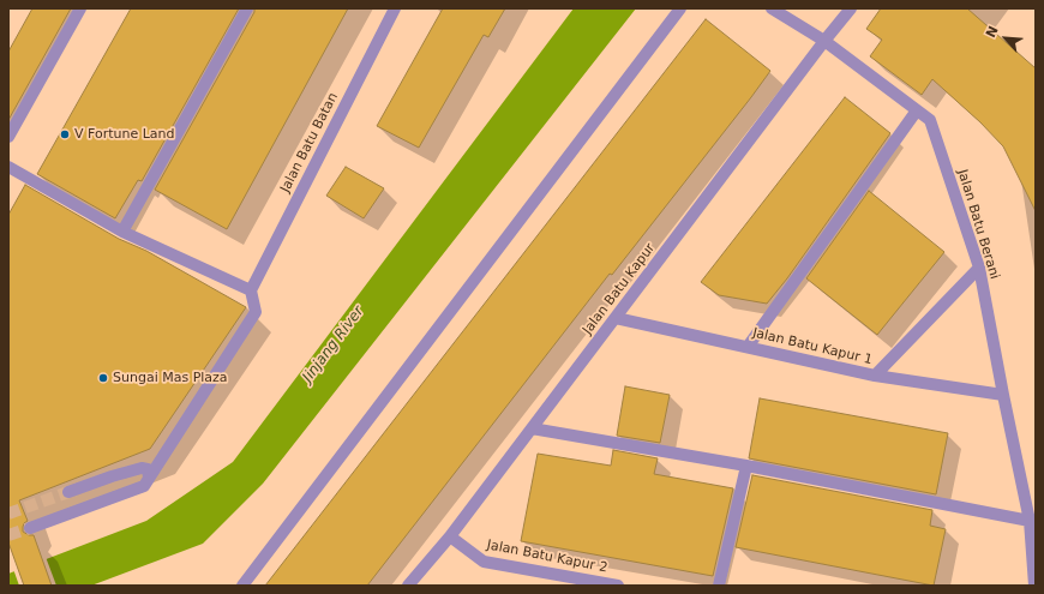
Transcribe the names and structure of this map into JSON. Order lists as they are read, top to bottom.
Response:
{
  "streets": {
    "street": [
      "Jalan Batu Batan",
      "Jalan Batu Berani",
      "Jalan Batu Kapur",
      "Jalan Batu Kapur 1",
      "Jalan Batu Kapur 2"
    ]
  },
  "crossings": [
    ["Jalan Batu Berani", "Jalan Batu Kapur"],
    ["Jalan Batu Berani", "Jalan Batu Kapur 1"],
    ["Jalan Batu Kapur", "Jalan Batu Kapur 1"],
    ["Jalan Batu Kapur", "Jalan Batu Kapur 2"]
  ],
  "water": ["Jinjang River"],
  "places": ["V Fortune Land", "Sungai Mas Plaza"],
  "north": "top left"
}
